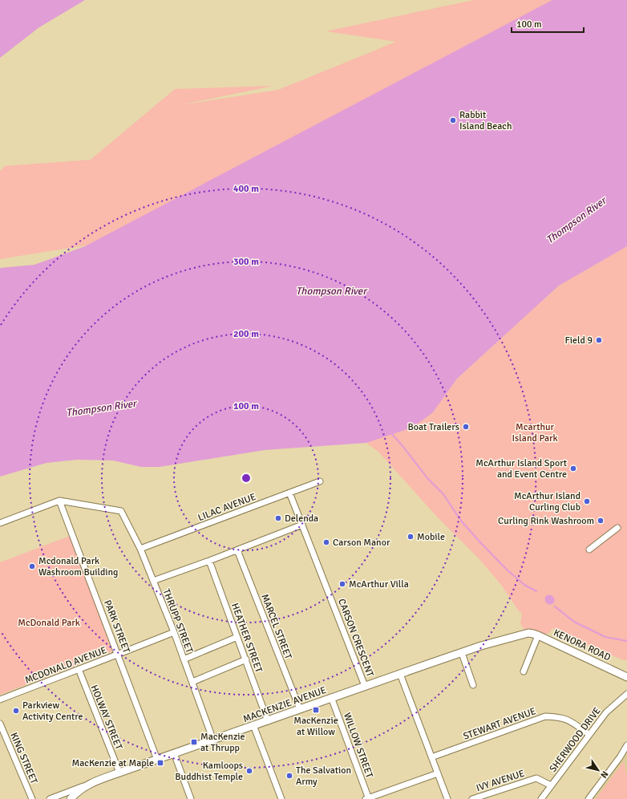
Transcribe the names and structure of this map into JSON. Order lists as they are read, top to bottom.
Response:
{
  "streets": {
    "street": [
      "LILAC AVENUE",
      "THRUPP STREET",
      "PARK STREET",
      "MARCEL STREET",
      "HEATHER STREET",
      "CARSON CRESCENT",
      "KENORA ROAD",
      "MCDONALD AVENUE",
      "MACKENZIE AVENUE",
      "HOLWAY STREET",
      "STEWART AVENUE",
      "SHERWOOD DRIVE",
      "WILLOW STREET",
      "KING STREET",
      "IVY AVENUE"
    ]
  },
  "crossings": [
    ["LILAC AVENUE", "THRUPP STREET"],
    ["LILAC AVENUE", "CARSON CRESCENT"],
    ["THRUPP STREET", "PARK STREET"],
    ["THRUPP STREET", "MCDONALD AVENUE"],
    ["THRUPP STREET", "MACKENZIE AVENUE"],
    ["PARK STREET", "MCDONALD AVENUE"],
    ["PARK STREET", "MACKENZIE AVENUE"],
    ["MARCEL STREET", "MACKENZIE AVENUE"],
    ["HEATHER STREET", "MACKENZIE AVENUE"],
    ["CARSON CRESCENT", "MACKENZIE AVENUE"],
    ["KENORA ROAD", "MACKENZIE AVENUE"],
    ["MCDONALD AVENUE", "HOLWAY STREET"],
    ["MACKENZIE AVENUE", "HOLWAY STREET"],
    ["MACKENZIE AVENUE", "WILLOW STREET"],
    ["STEWART AVENUE", "SHERWOOD DRIVE"],
    ["SHERWOOD DRIVE", "IVY AVENUE"]
  ],
  "water": ["Thompson River"],
  "parks": ["Mcarthur Island Park", "McDonald Park"],
  "places": {
    "other": [
      "Rabbit Island Beach",
      "Field 9",
      "Boat Trailers",
      "McArthur Island Sport and Event Centre",
      "McArthur Island Curling Club",
      "Delenda",
      "Curling Rink Washroom",
      "Mobile",
      "Carson Manor",
      "Mcdonald Park Washroom Building",
      "McArthur Villa",
      "Parkview Activity Centre",
      "Kamloops Buddhist Temple",
      "The Salvation Army"
    ],
    "transit": ["MacKenzie at Willow", "MacKenzie at Thrupp", "MacKenzie at Maple"]
  },
  "scale_bar": "100 m",
  "north": "bottom right",
  "rings": [
    "400 m",
    "300 m",
    "200 m",
    "100 m"
  ]
}
